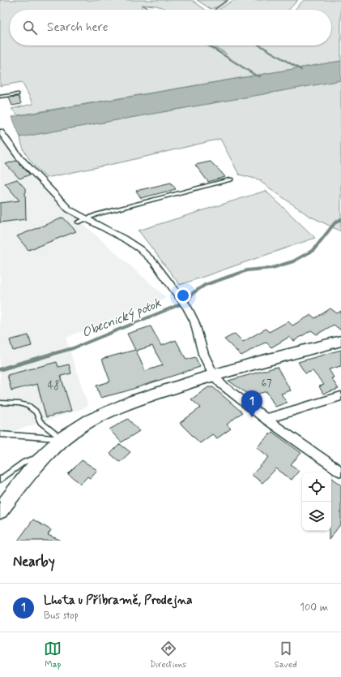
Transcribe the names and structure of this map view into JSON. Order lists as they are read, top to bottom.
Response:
{
  "water": ["Obecnický potok"],
  "house_numbers": ["67", "48"],
  "page": {
    "search": "Search here",
    "pins": "1",
    "heading": "Nearby",
    "list": [
      {
        "mark": "1",
        "name": "Lhota u Příbramě, Prodejna",
        "note": "Bus stop",
        "value": "100 m"
      }
    ],
    "nav": ["Map", "Directions", "Saved"]
  }
}
